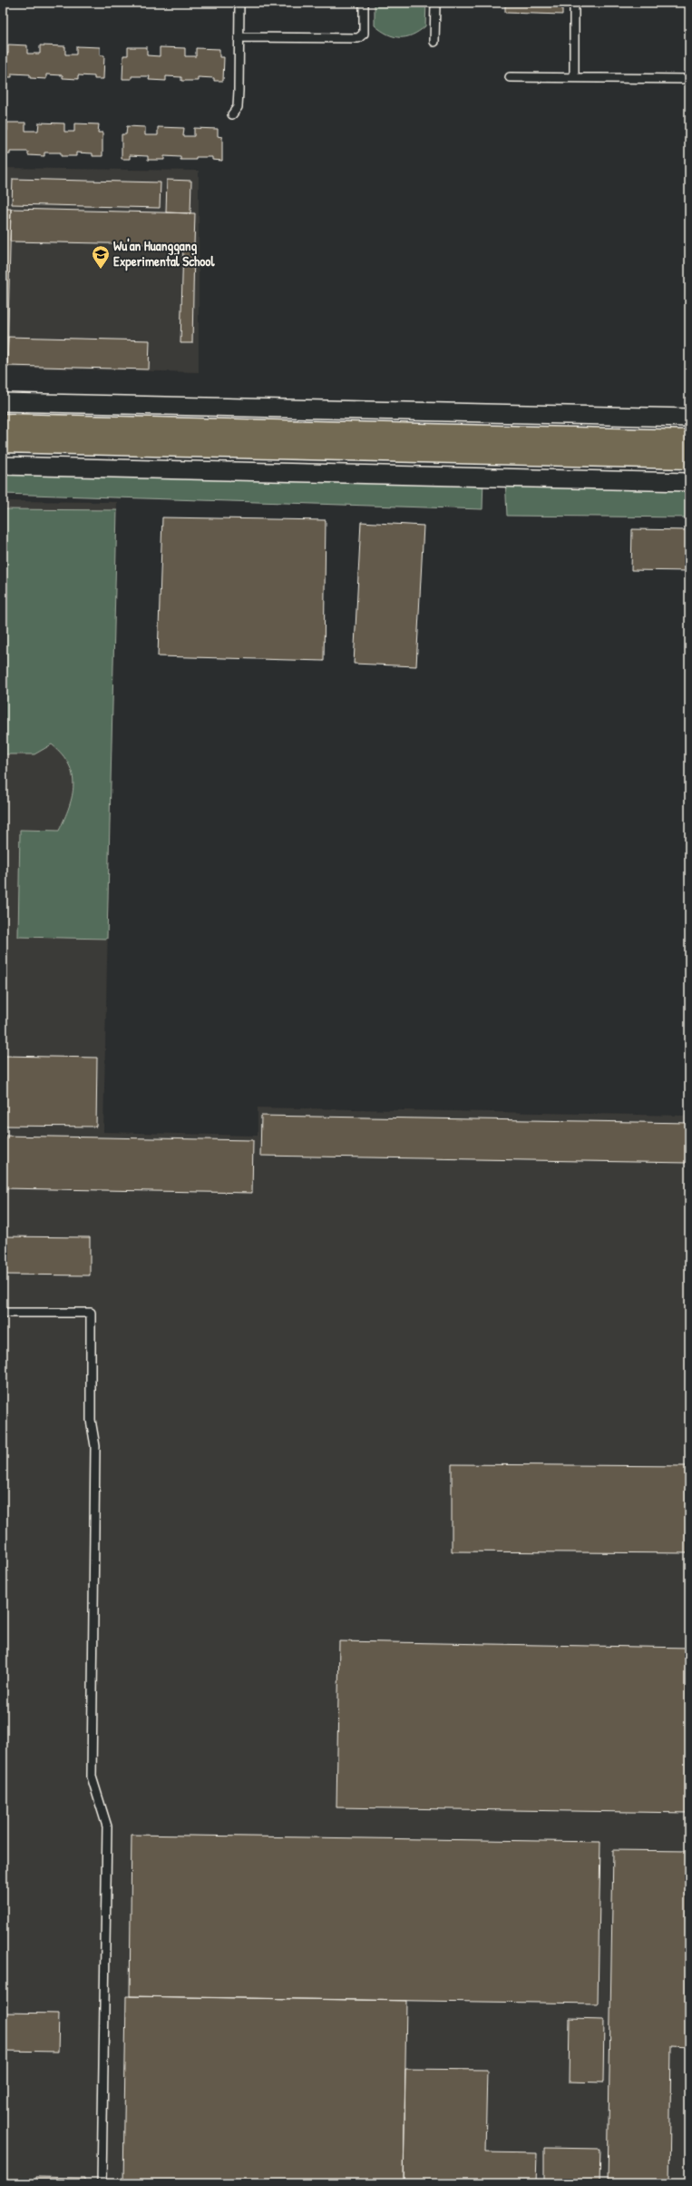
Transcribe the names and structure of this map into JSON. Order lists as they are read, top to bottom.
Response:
{
  "places": {
    "school or university": ["Wu'an Huanggang Experimental School"]
  }
}
